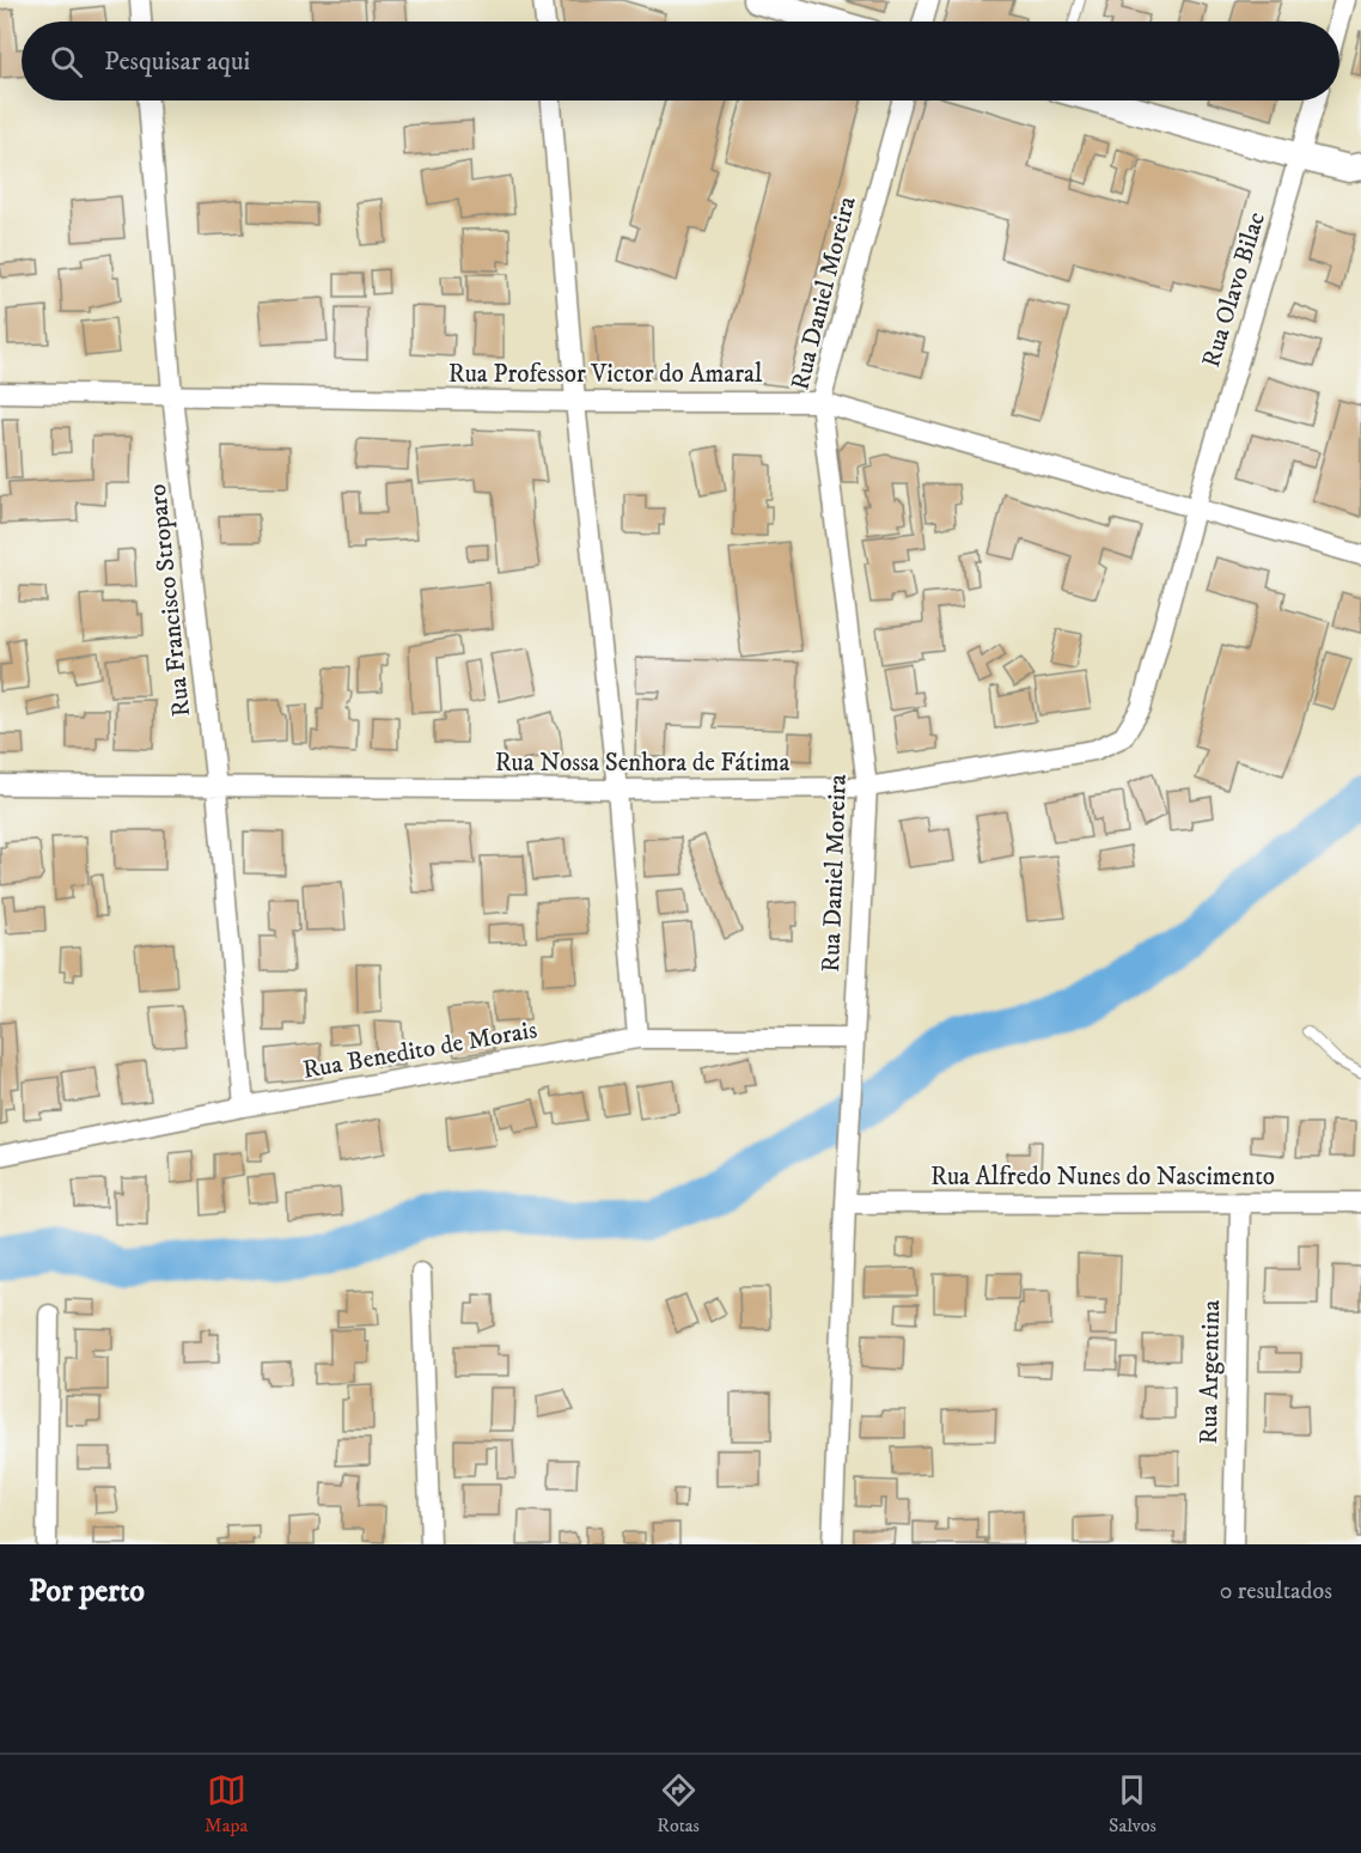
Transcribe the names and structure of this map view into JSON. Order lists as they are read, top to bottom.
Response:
{
  "streets": {
    "street": [
      "Rua Olavo Bilac",
      "Rua Daniel Moreira",
      "Rua Professor Victor do Amaral",
      "Rua Francisco Stroparo",
      "Rua Nossa Senhora de Fátima",
      "Rua Benedito de Morais",
      "Rua Alfredo Nunes do Nascimento",
      "Rua Argentina"
    ]
  },
  "crossings": [
    ["Rua Olavo Bilac", "Rua Professor Victor do Amaral"],
    ["Rua Olavo Bilac", "Rua Nossa Senhora de Fátima"],
    ["Rua Daniel Moreira", "Rua Professor Victor do Amaral"],
    ["Rua Daniel Moreira", "Rua Nossa Senhora de Fátima"],
    ["Rua Daniel Moreira", "Rua Benedito de Morais"],
    ["Rua Daniel Moreira", "Rua Alfredo Nunes do Nascimento"],
    ["Rua Professor Victor do Amaral", "Rua Francisco Stroparo"],
    ["Rua Professor Victor do Amaral", "Rua Nossa Senhora de Fátima"],
    ["Rua Francisco Stroparo", "Rua Nossa Senhora de Fátima"],
    ["Rua Francisco Stroparo", "Rua Benedito de Morais"],
    ["Rua Alfredo Nunes do Nascimento", "Rua Argentina"]
  ],
  "page": {
    "search": "Pesquisar aqui",
    "heading": ["Por perto", "0 resultados"],
    "nav": ["Mapa", "Rotas", "Salvos"]
  }
}
